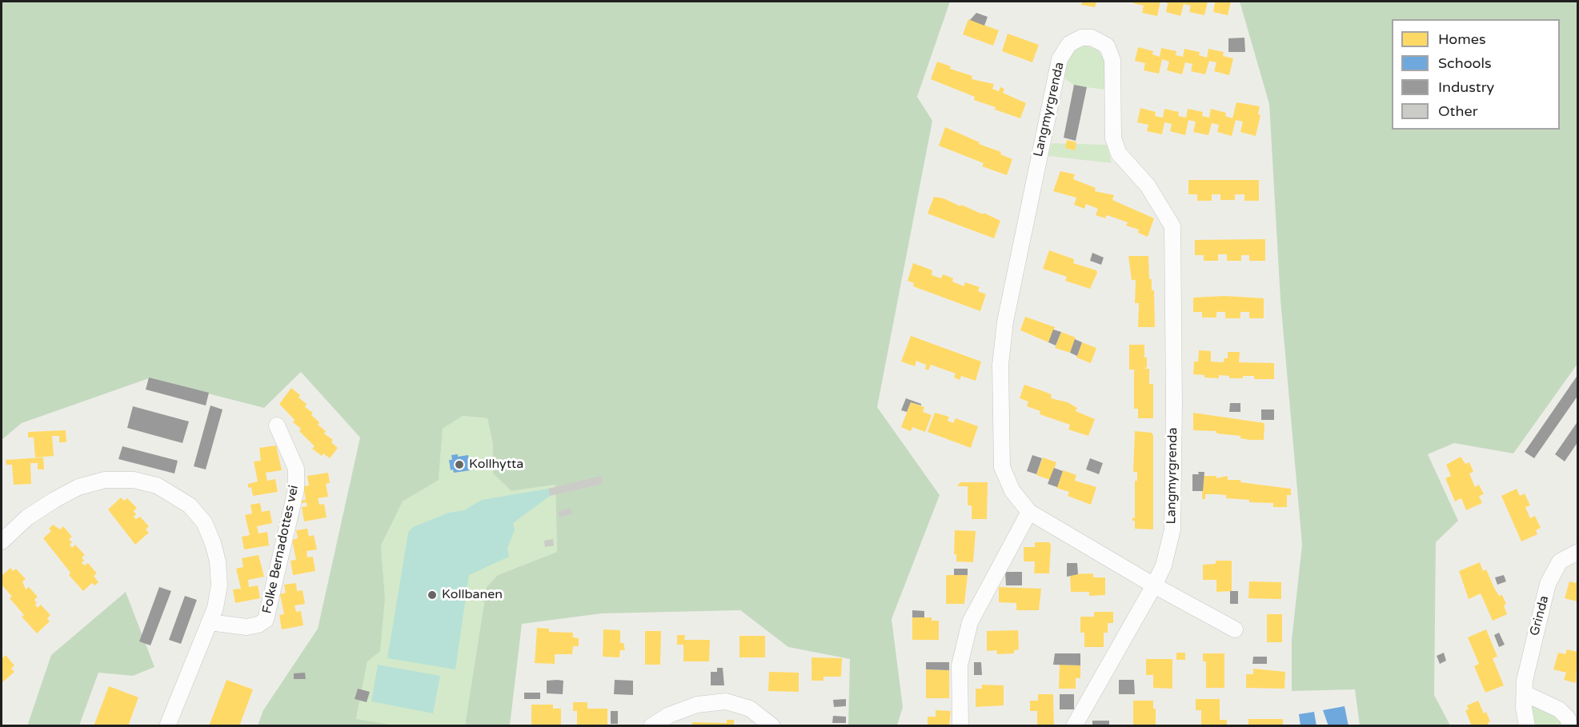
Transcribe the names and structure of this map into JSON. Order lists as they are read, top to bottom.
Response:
{
  "streets": {
    "street": ["Langmyrgrenda", "Folke Bernadottes vei", "Grinda"]
  },
  "places": ["Kollhytta", "Kollbanen"],
  "legend": [
    "Homes",
    "Schools",
    "Industry",
    "Other"
  ]
}
